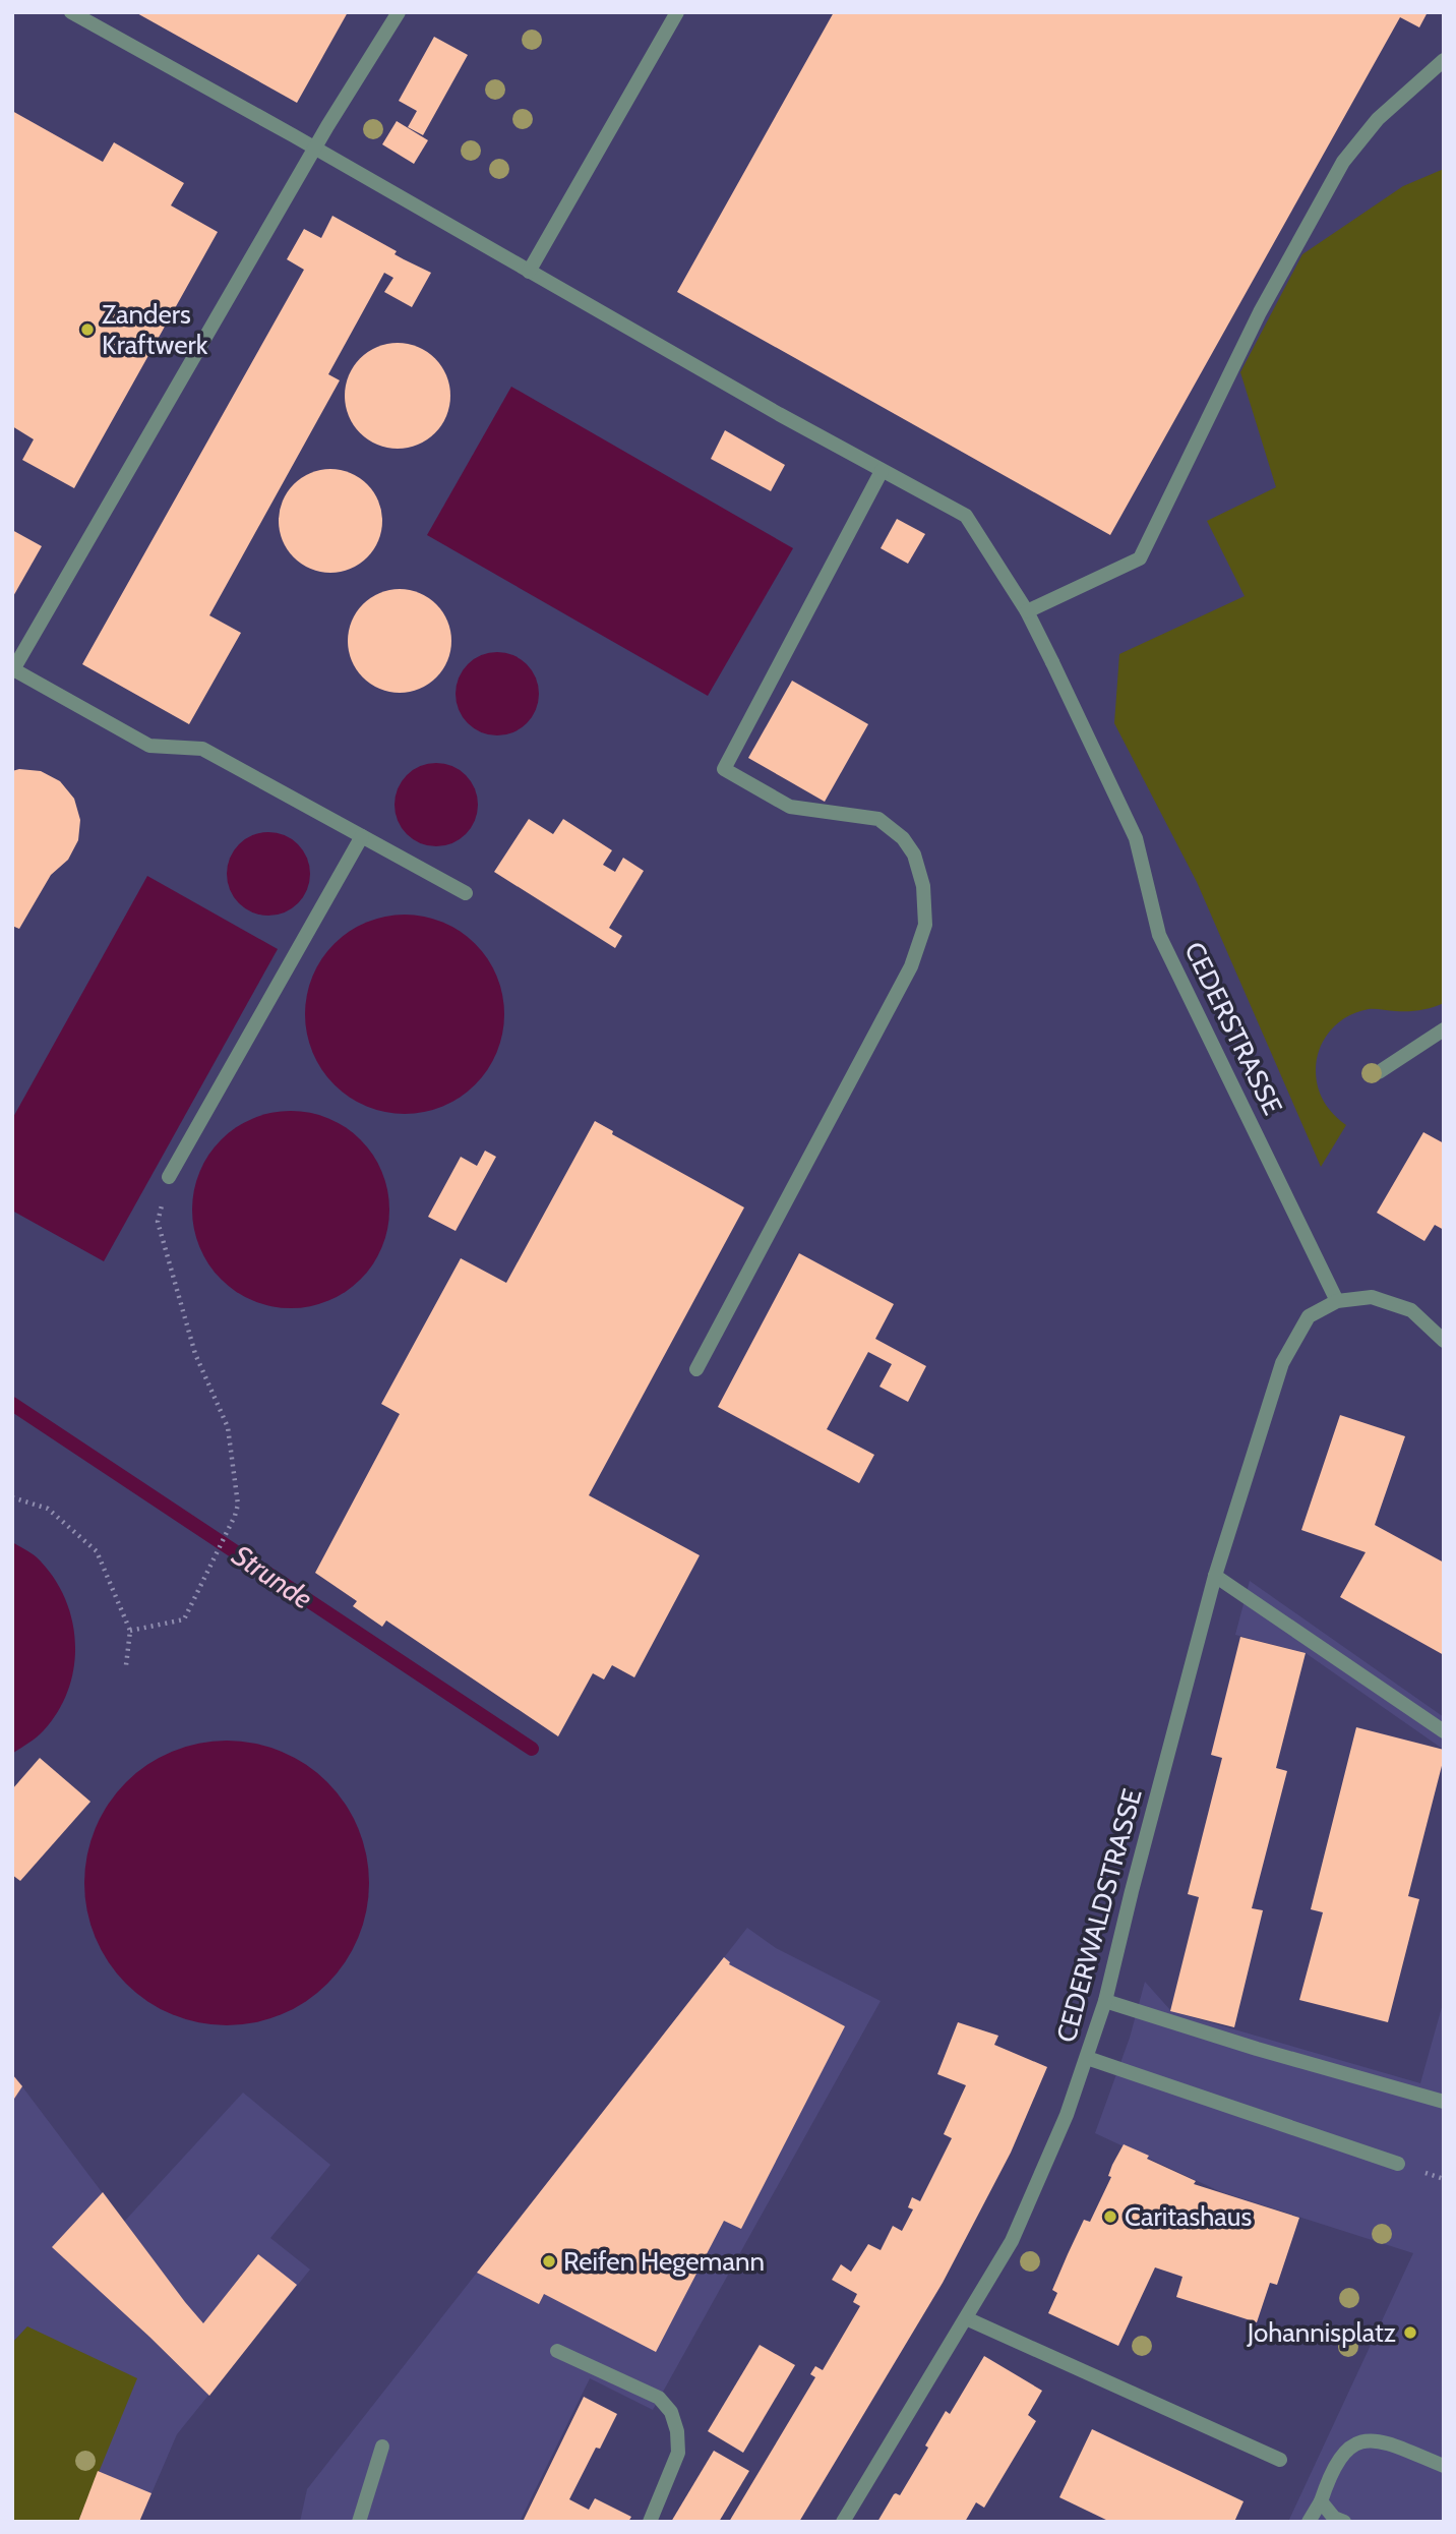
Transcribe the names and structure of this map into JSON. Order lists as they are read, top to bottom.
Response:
{
  "streets": {
    "street": ["CEDERSTRASSE", "CEDERWALDSTRASSE"]
  },
  "crossings": [
    ["CEDERSTRASSE", "CEDERWALDSTRASSE"]
  ],
  "water": ["Strunde"],
  "places": [
    "Zanders Kraftwerk",
    "Caritashaus",
    "Reifen Hegemann",
    "Johannisplatz"
  ]
}
